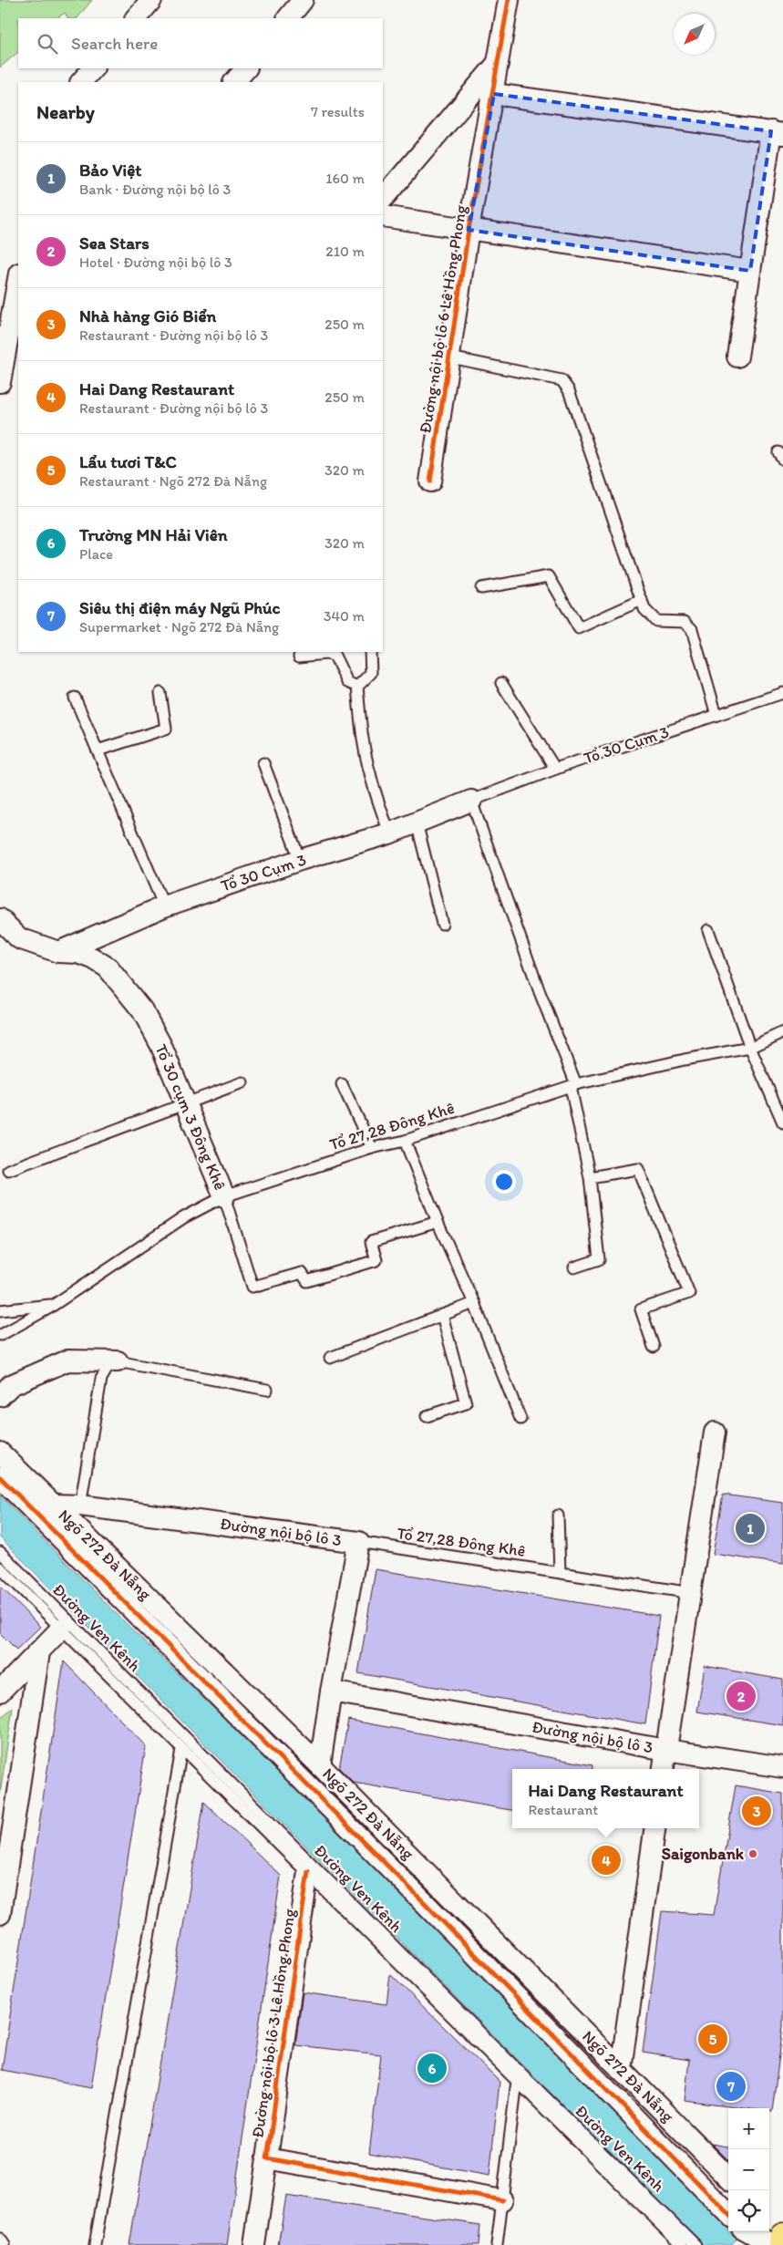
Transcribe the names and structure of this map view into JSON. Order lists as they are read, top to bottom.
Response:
{
  "streets": {
    "street": [
      "Đường nội bộ lô 6 Lê Hồng Phong",
      "Tổ 30 Cụm 3",
      "Tổ 30 cụm 3 Đông Khê",
      "Đường nội bộ lô 3",
      "Ngõ 272 Đà Nẵng",
      "Đường nội bộ lô 3 Lê Hồng Phong"
    ],
    "lane": ["Tổ 27,28 Đông Khê", "Đường Ven Kênh"]
  },
  "crossings": [
    ["Tổ 30 Cụm 3", "Tổ 30 cụm 3 Đông Khê"],
    ["Tổ 30 cụm 3 Đông Khê", "Tổ 27,28 Đông Khê"],
    ["Tổ 27,28 Đông Khê", "Đường nội bộ lô 3"],
    ["Đường nội bộ lô 3", "Ngõ 272 Đà Nẵng"],
    ["Đường Ven Kênh", "Đường nội bộ lô 3 Lê Hồng Phong"]
  ],
  "places": ["Saigonbank"],
  "north": "bottom left",
  "page": {
    "search": "Search here",
    "heading": ["Nearby", "7 results"],
    "list": [
      {
        "mark": "1",
        "name": "Bảo Việt",
        "note": "Bank · Đường nội bộ lô 3",
        "value": "160 m"
      },
      {
        "mark": "2",
        "name": "Sea Stars",
        "note": "Hotel · Đường nội bộ lô 3",
        "value": "210 m"
      },
      {
        "mark": "3",
        "name": "Nhà hàng Gió Biển",
        "note": "Restaurant · Đường nội bộ lô 3",
        "value": "250 m"
      },
      {
        "mark": "4",
        "name": "Hai Dang Restaurant",
        "note": "Restaurant · Đường nội bộ lô 3",
        "value": "250 m"
      },
      {
        "mark": "5",
        "name": "Lẩu tươi T&C",
        "note": "Restaurant · Ngõ 272 Đà Nẵng",
        "value": "320 m"
      },
      {
        "mark": "6",
        "name": "Trường MN Hải Viên",
        "note": "Place",
        "value": "320 m"
      },
      {
        "mark": "7",
        "name": "Siêu thị điện máy Ngũ Phúc",
        "note": "Supermarket · Ngõ 272 Đà Nẵng",
        "value": "340 m"
      }
    ],
    "pins": [
      "1",
      "2",
      "3",
      "4",
      "5",
      "6",
      "7"
    ],
    "popup": ["Hai Dang Restaurant", "Restaurant"],
    "map_buttons": ["+", "−"]
  }
}
